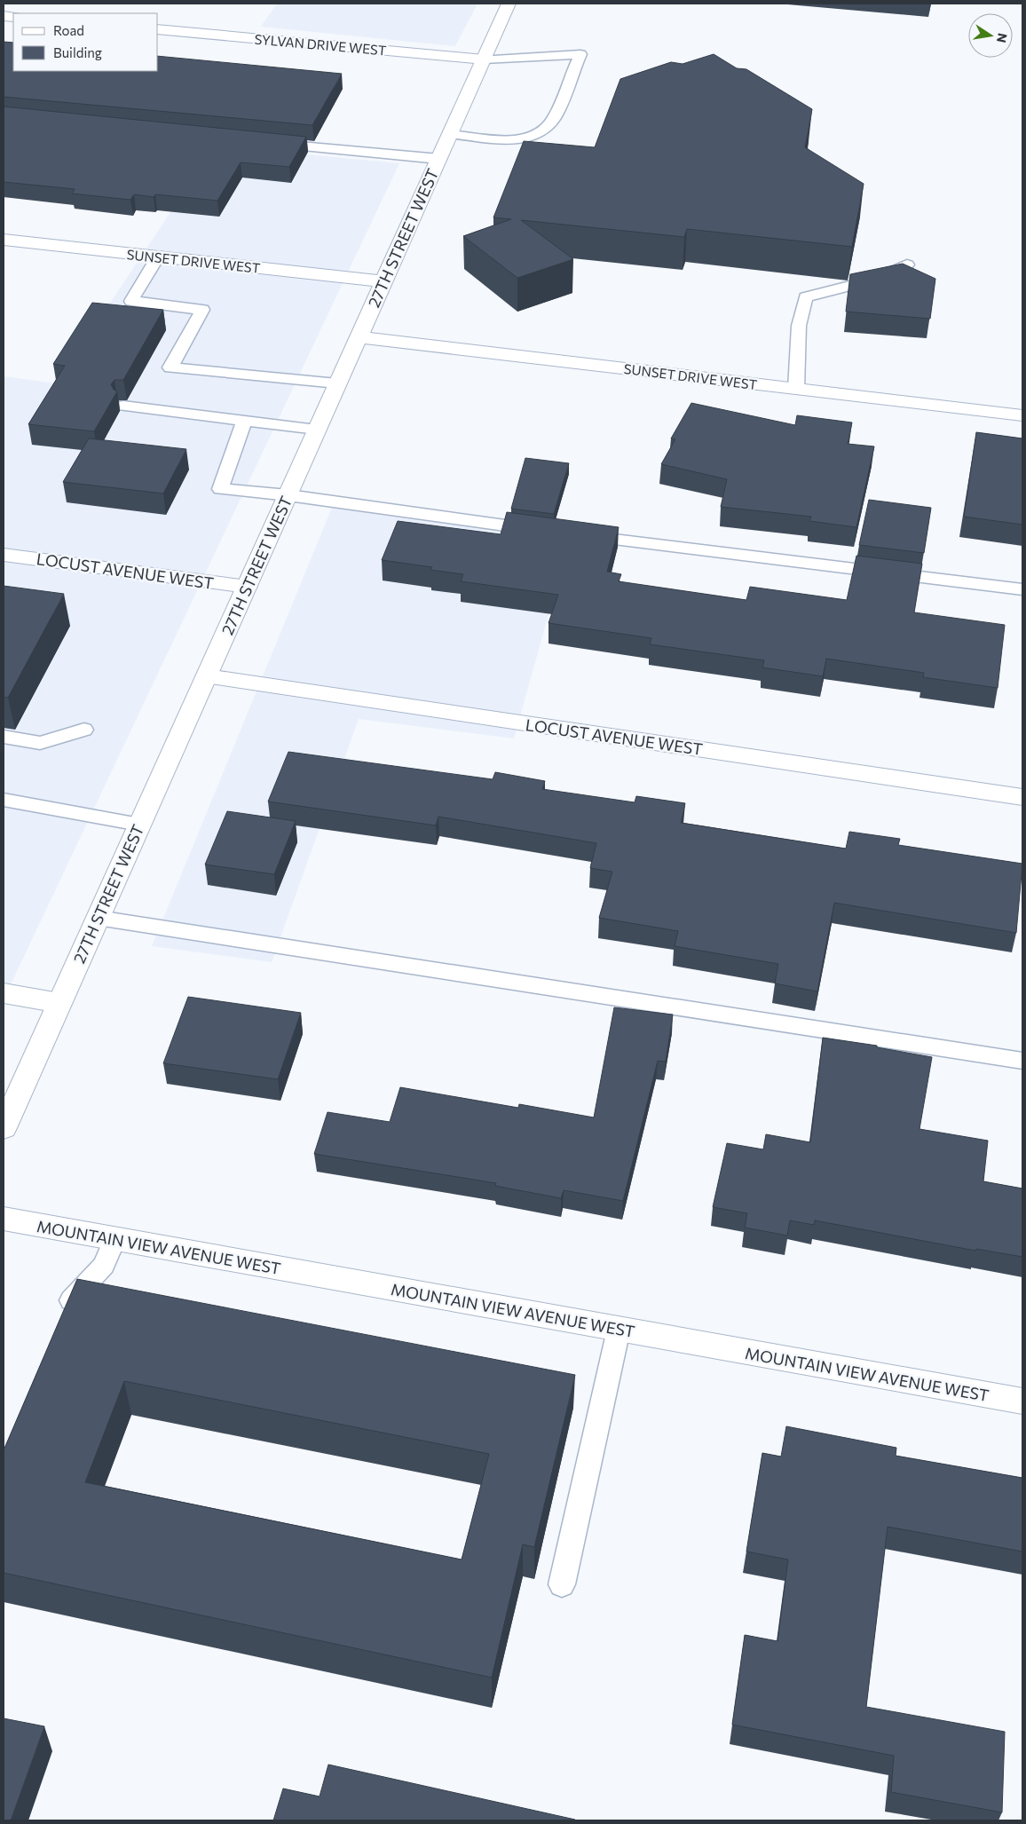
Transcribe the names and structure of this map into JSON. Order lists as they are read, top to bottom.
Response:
{
  "streets": {
    "street": [
      "SYLVAN DRIVE WEST",
      "27TH STREET WEST",
      "SUNSET DRIVE WEST",
      "LOCUST AVENUE WEST",
      "MOUNTAIN VIEW AVENUE WEST"
    ]
  },
  "crossings": [
    ["SYLVAN DRIVE WEST", "27TH STREET WEST"],
    ["27TH STREET WEST", "SUNSET DRIVE WEST"],
    ["27TH STREET WEST", "LOCUST AVENUE WEST"]
  ],
  "legend": ["Road", "Building"],
  "north": "right"
}
